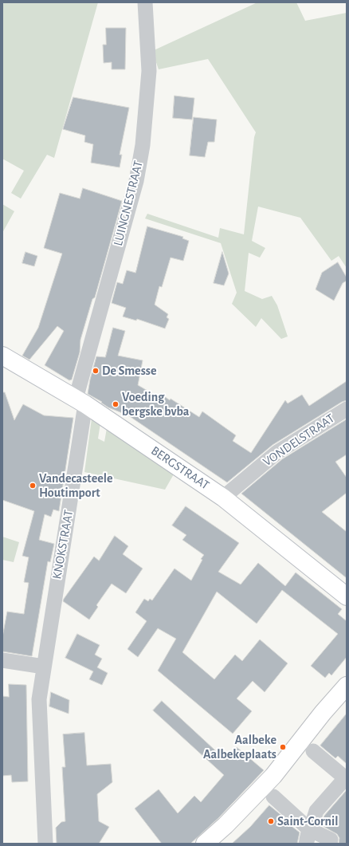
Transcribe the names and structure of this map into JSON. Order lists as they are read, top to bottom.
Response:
{
  "streets": {
    "street": [
      "LUINGNESTRAAT",
      "VONDELSTRAAT",
      "BERGSTRAAT",
      "KNOKSTRAAT"
    ]
  },
  "crossings": [
    ["LUINGNESTRAAT", "BERGSTRAAT"],
    ["LUINGNESTRAAT", "KNOKSTRAAT"],
    ["VONDELSTRAAT", "BERGSTRAAT"],
    ["BERGSTRAAT", "KNOKSTRAAT"]
  ],
  "places": [
    "De Smesse",
    "Voeding bergske bvba",
    "Vandecasteele Houtimport",
    "Aalbeke Aalbekeplaats",
    "Saint-Cornil"
  ]
}
